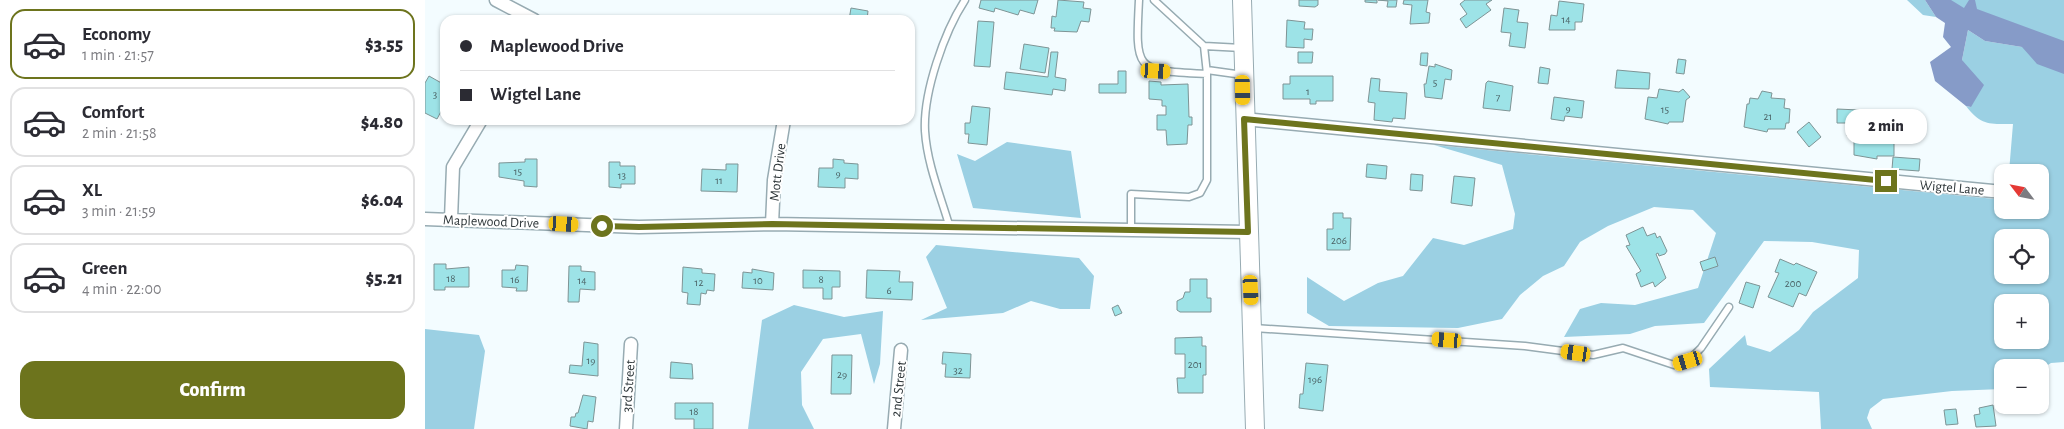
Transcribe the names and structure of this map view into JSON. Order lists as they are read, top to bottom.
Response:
{
  "streets": {
    "street": [
      "Mott Drive",
      "Wigtel Lane",
      "Maplewood Drive",
      "3rd Street",
      "2nd Street"
    ]
  },
  "crossings": [
    ["Mott Drive", "Maplewood Drive"]
  ],
  "house_numbers": [
    "14",
    "5",
    "1",
    "3",
    "7",
    "9",
    "15",
    "21",
    "15",
    "9",
    "13",
    "11",
    "206",
    "18",
    "16",
    "8",
    "14",
    "10",
    "12",
    "200",
    "6",
    "19",
    "201",
    "32",
    "29",
    "196",
    "18"
  ],
  "north": "top left",
  "page": {
    "list": [
      {
        "name": "Economy",
        "note": "1 min · 21:57",
        "value": "$3.55"
      },
      {
        "name": "Comfort",
        "note": "2 min · 21:58",
        "value": "$4.80"
      },
      {
        "name": "XL",
        "note": "3 min · 21:59",
        "value": "$6.04"
      },
      {
        "name": "Green",
        "note": "4 min · 22:00",
        "value": "$5.21"
      }
    ],
    "banner": ["Maplewood Drive", "Wigtel Lane"],
    "bubble": "2 min",
    "map_buttons": ["+", "−"],
    "buttons": "Confirm"
  }
}
